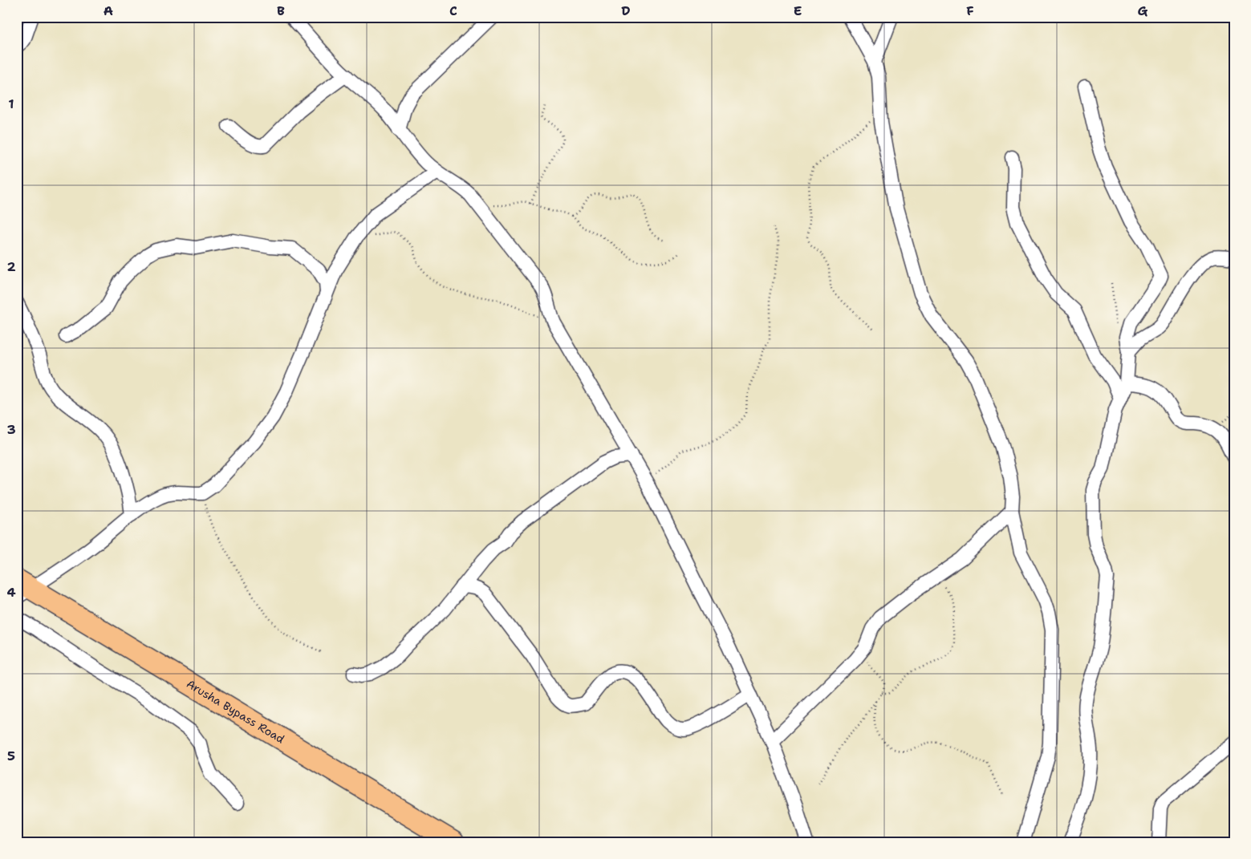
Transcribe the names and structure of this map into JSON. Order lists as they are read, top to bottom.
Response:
{
  "streets": {
    "main road": ["Arusha Bypass Road"]
  },
  "grid": {
    "columns": [
      "A",
      "B",
      "C",
      "D",
      "E",
      "F",
      "G"
    ],
    "rows": [
      "1",
      "2",
      "3",
      "4",
      "5"
    ]
  }
}
